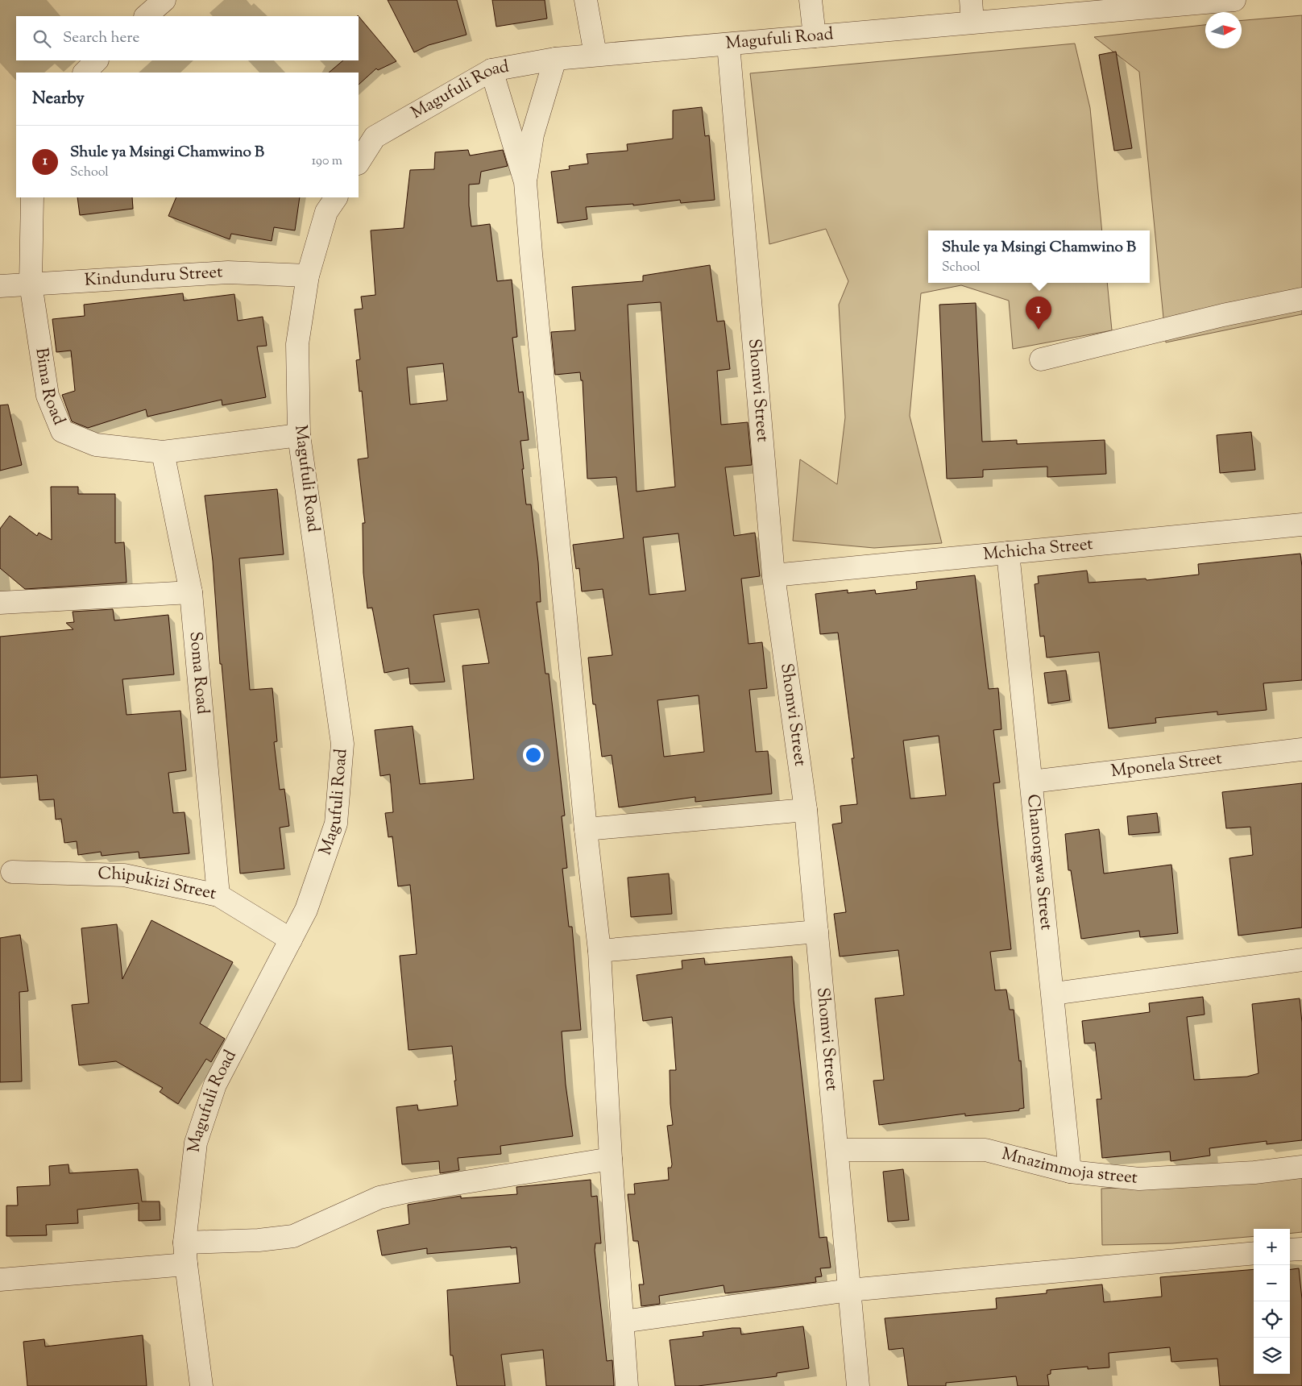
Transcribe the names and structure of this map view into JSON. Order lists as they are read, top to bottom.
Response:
{
  "streets": {
    "street": [
      "Magufuli Road",
      "Kindunduru Street",
      "Bima Road",
      "Shomvi Street",
      "Mchicha Street",
      "Soma Road",
      "Mponela Street",
      "Chanongwa Street",
      "Chipukizi Street",
      "Mnazimmoja street"
    ]
  },
  "crossings": [
    ["Magufuli Road", "Kindunduru Street"],
    ["Magufuli Road", "Bima Road"],
    ["Magufuli Road", "Shomvi Street"],
    ["Magufuli Road", "Chipukizi Street"],
    ["Kindunduru Street", "Bima Road"],
    ["Bima Road", "Soma Road"],
    ["Shomvi Street", "Mchicha Street"],
    ["Shomvi Street", "Mnazimmoja street"],
    ["Mchicha Street", "Chanongwa Street"],
    ["Soma Road", "Chipukizi Street"],
    ["Mponela Street", "Chanongwa Street"],
    ["Chanongwa Street", "Mnazimmoja street"]
  ],
  "north": "right",
  "page": {
    "search": "Search here",
    "heading": "Nearby",
    "list": [
      {
        "mark": "1",
        "name": "Shule ya Msingi Chamwino B",
        "note": "School",
        "value": "190 m"
      }
    ],
    "popup": ["Shule ya Msingi Chamwino B", "School"],
    "pins": "1",
    "map_buttons": ["+", "−"]
  }
}
